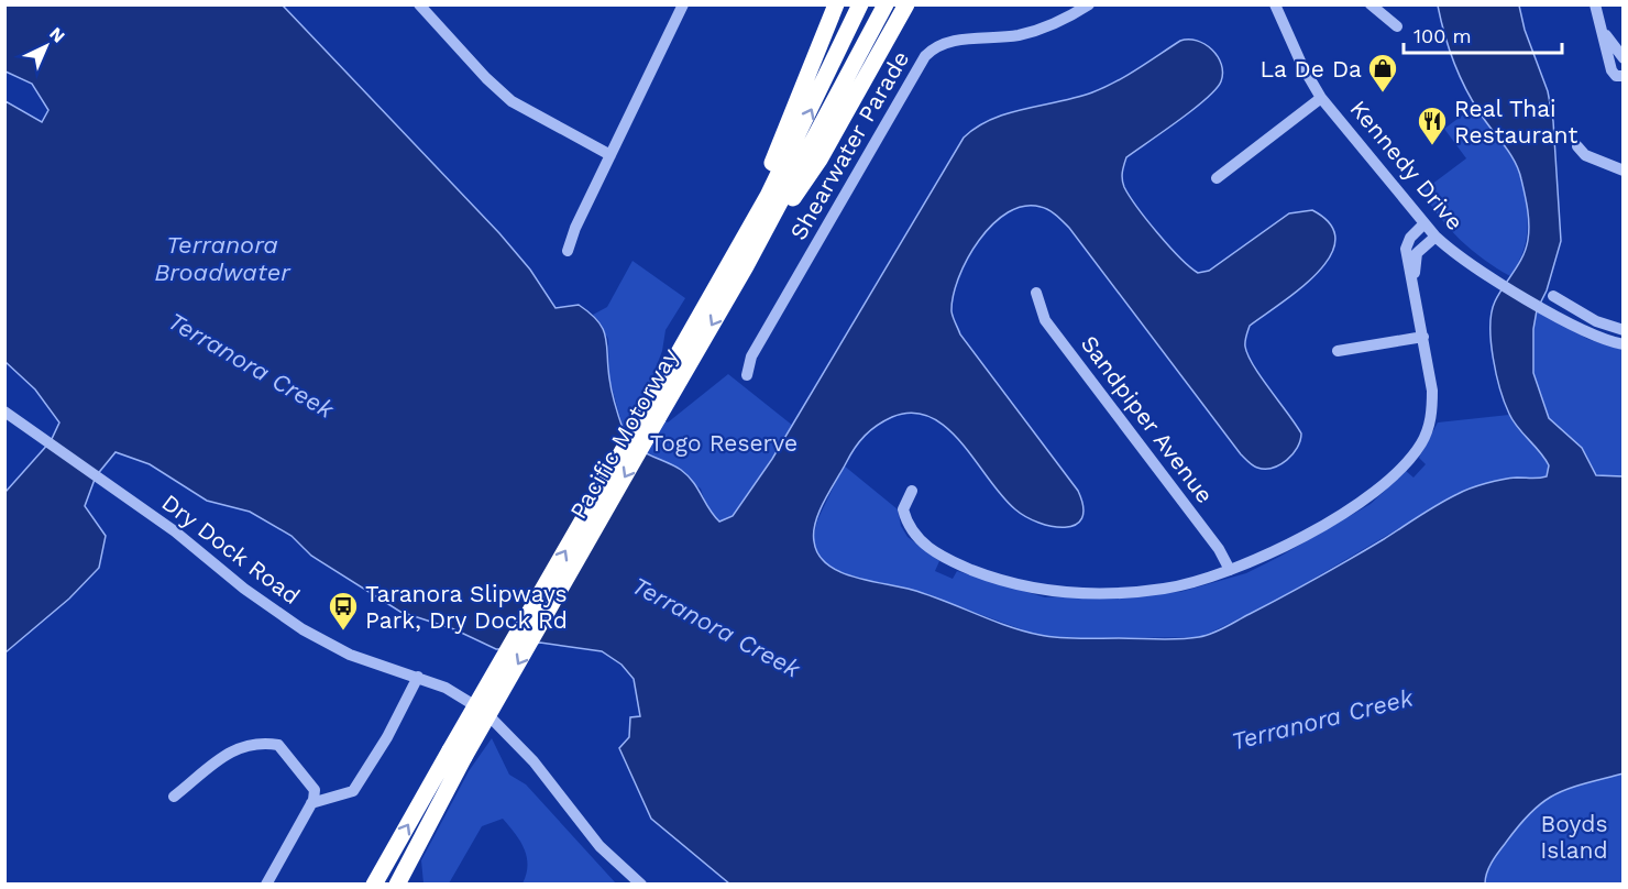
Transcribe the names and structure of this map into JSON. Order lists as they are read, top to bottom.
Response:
{
  "streets": {
    "highway": ["Pacific Motorway"],
    "street": [
      "Shearwater Parade",
      "Kennedy Drive",
      "Sandpiper Avenue",
      "Dry Dock Road"
    ]
  },
  "water": ["Terranora Broadwater", "Terranora Creek"],
  "parks": ["Togo Reserve", "Boyds Island"],
  "places": {
    "shop": ["La De Da"],
    "restaurant": ["Real Thai Restaurant"],
    "bus stop": ["Taranora Slipways Park, Dry Dock Rd"]
  },
  "scale_bar": "100 m",
  "north": "top right"
}
